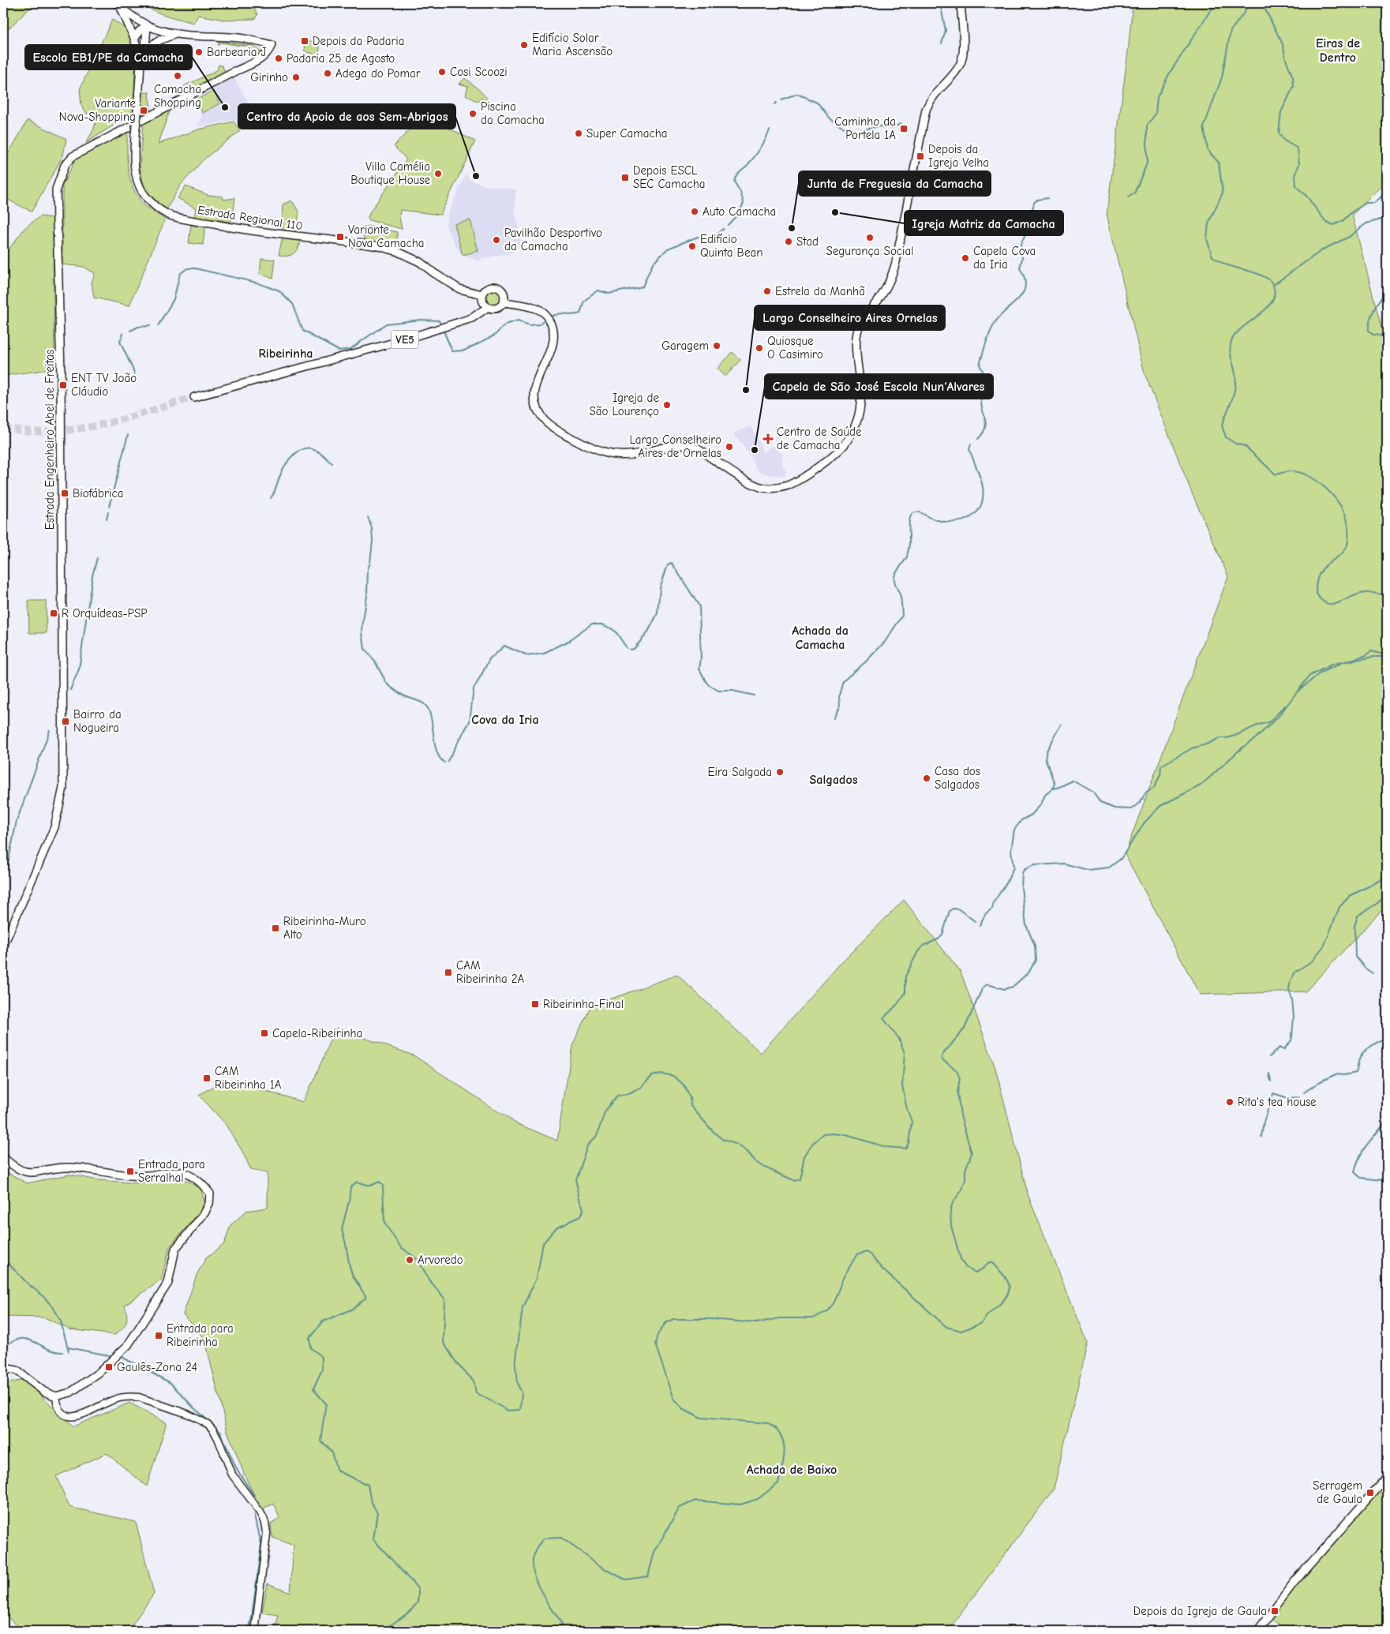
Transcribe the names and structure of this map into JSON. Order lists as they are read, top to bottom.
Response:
{
  "streets": {
    "main road": ["Estrada Regional 110", "VE5", "Estrada Engenheiro Abel de Freitas"]
  },
  "crossings": [
    ["Estrada Regional 110", "VE5"]
  ],
  "districts": [
    "Eiras de Dentro",
    "Ribeirinha",
    "Achada da Camacha",
    "Cova da Iria",
    "Salgados",
    "Achada de Baixo"
  ],
  "places": {
    "transit": [
      "Depois da Padaria",
      "Variante Nova-Shopping",
      "Caminho da Portela 1A",
      "Depois da Igreja Velha",
      "Depois ESCL SEC Camacha",
      "Variante Nova Camacha",
      "ENT TV João Cláudio",
      "Biofábrica",
      "R Orquídeas-PSP",
      "Bairro da Nogueira",
      "Ribeirinha-Muro Alto",
      "CAM Ribeirinha 2A",
      "Ribeirinha-Final",
      "Capela-Ribeirinha",
      "CAM Ribeirinha 1A",
      "Entrada para Serralhal",
      "Entrada para Ribeirinha",
      "Gaulês-Zona 24",
      "Serragem de Gaula",
      "Depois da Igreja de Gaula"
    ],
    "other": [
      "Edifício Solar Maria Ascensão",
      "Barbearia J",
      "Padaria 25 de Agosto",
      "Cosi Scoozi",
      "Adega do Pomar",
      "Camacha Shopping",
      "Girinho",
      "Escola EB1/PE da Camacha",
      "Piscina da Camacha",
      "Super Camacha",
      "Villa Camélia Boutique House",
      "Centro da Apoio de aos Sem-Abrigos",
      "Auto Camacha",
      "Igreja Matriz da Camacha",
      "Junta de Freguesia da Camacha",
      "Segurança Social",
      "Pavilhão Desportivo da Camacha",
      "Stad",
      "Edifício Quinta Bean",
      "Capela Cova da Iria",
      "Estrela da Manhã",
      "Garagem",
      "Quiosque O Casimiro",
      "Largo Conselheiro Aires Ornelas",
      "Igreja de São Lourenço",
      "Largo Conselheiro Aires de Ornelas",
      "Capela de São José Escola Nun‘Alvares",
      "Eira Salgada",
      "Casa dos Salgados",
      "Rita's tea house",
      "Arvoredo"
    ],
    "health": ["Centro de Saúde de Camacha"]
  }
}
